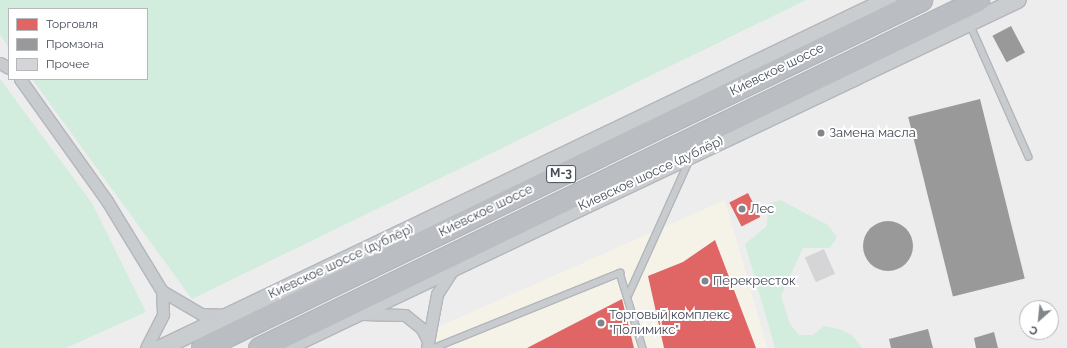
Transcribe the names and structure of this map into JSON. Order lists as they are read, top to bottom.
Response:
{
  "streets": {
    "highway": ["Киевское шоссе", "М-3"],
    "main road": ["Киевское шоссе (дублёр)"]
  },
  "crossings": [
    ["Киевское шоссе", "Киевское шоссе (дублёр)"]
  ],
  "places": [
    "Замена масла",
    "Лес",
    "Перекресток",
    "Торговый комплекс \"Полимикс\""
  ],
  "legend": ["Торговля", "Промзона", "Прочее"],
  "north": "bottom left"
}
